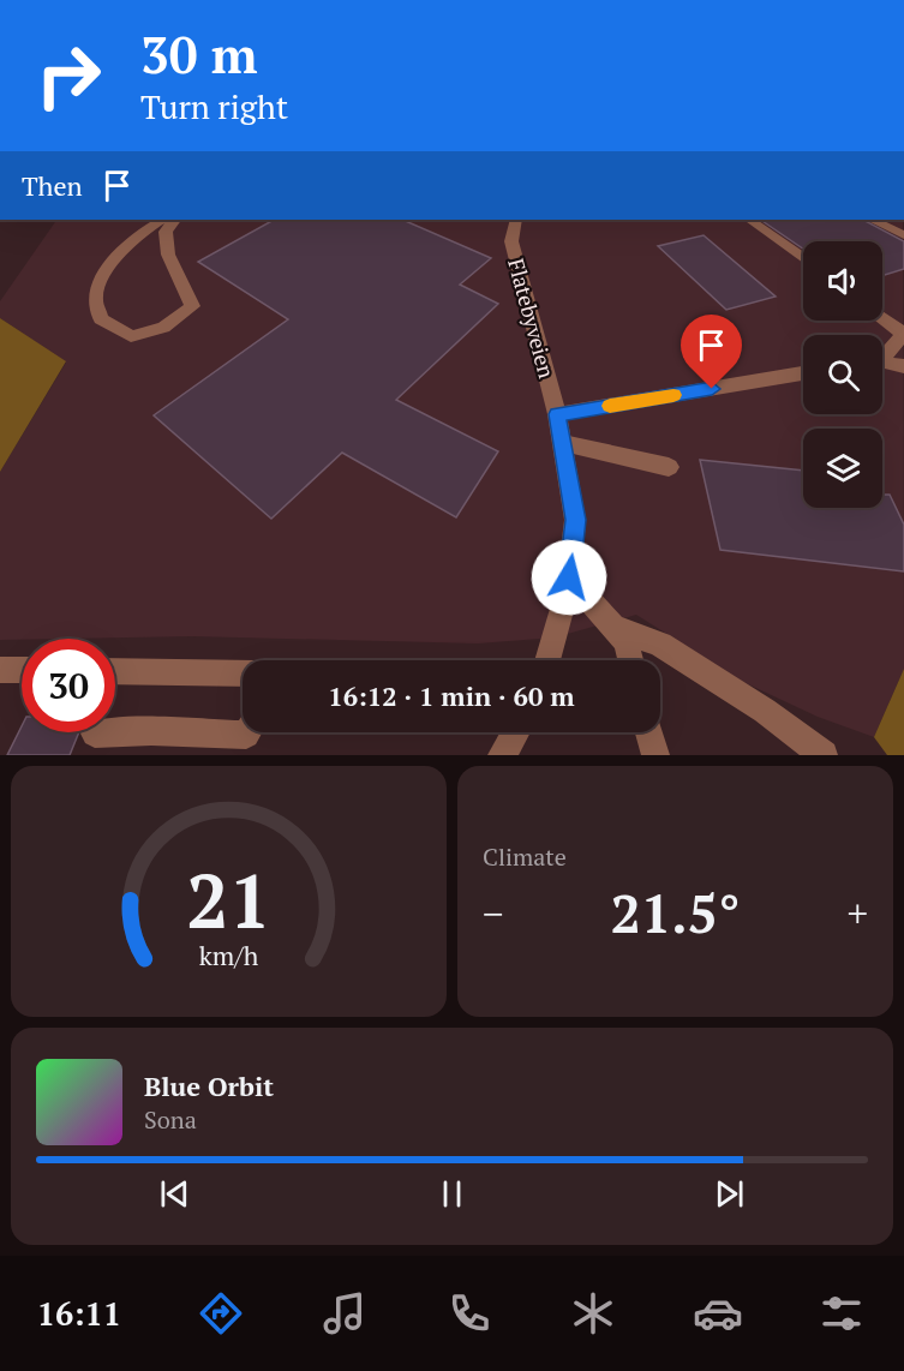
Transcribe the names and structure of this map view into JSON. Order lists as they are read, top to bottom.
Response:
{
  "streets": {
    "street": ["Flatebyveien"]
  },
  "page": {
    "turn": ["30 m", "Turn right"],
    "then": "Then",
    "limit": "30",
    "trip": "16:12 · 1 min · 60 m",
    "tile": "Climate",
    "heat": ["−", "21.5°", "+"],
    "song": ["Blue Orbit", "Sona"],
    "tabs": "16:11",
    "gauge": ["21", "km/h"]
  }
}
